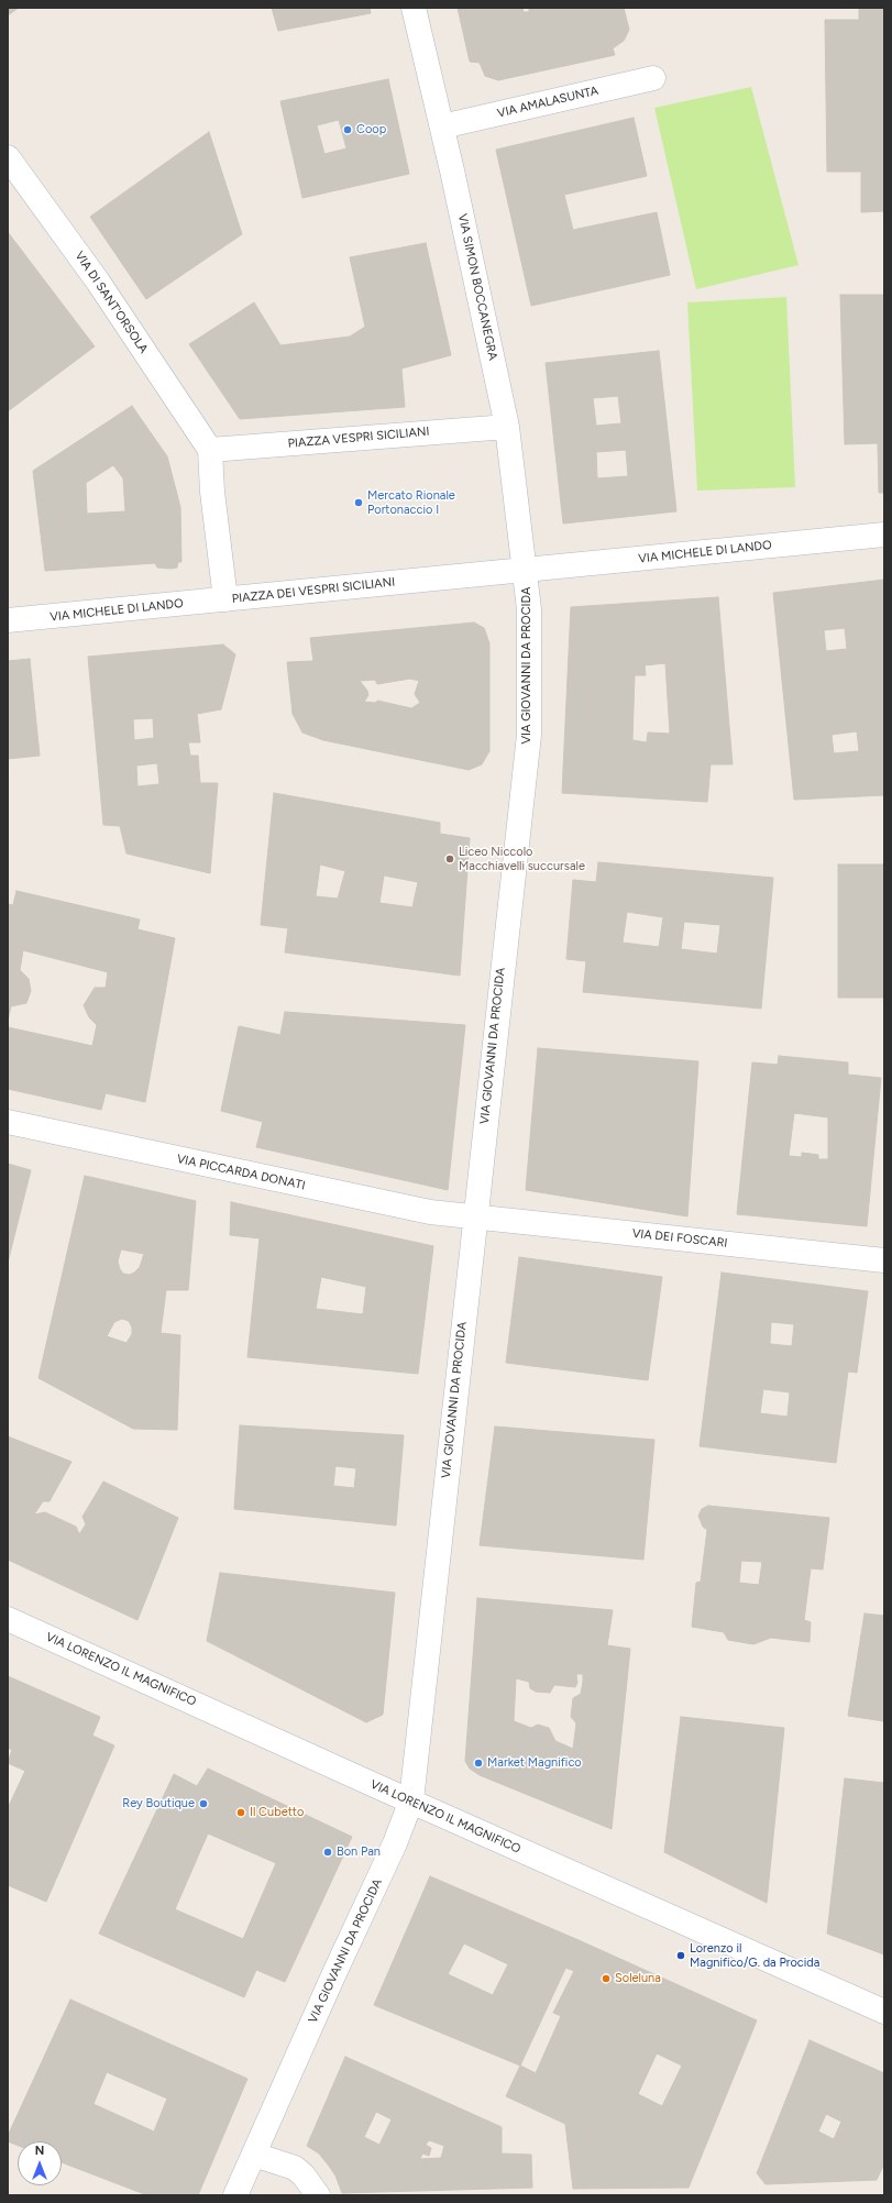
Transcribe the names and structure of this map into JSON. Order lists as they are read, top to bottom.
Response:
{
  "streets": {
    "street": [
      "VIA AMALASUNTA",
      "VIA SIMON BOCCANEGRA",
      "VIA DI SANT'ORSOLA",
      "PIAZZA VESPRI SICILIANI",
      "VIA MICHELE DI LANDO",
      "PIAZZA DEI VESPRI SICILIANI",
      "VIA GIOVANNI DA PROCIDA",
      "VIA PICCARDA DONATI",
      "VIA DEI FOSCARI",
      "VIA LORENZO IL MAGNIFICO"
    ]
  },
  "crossings": [
    ["VIA AMALASUNTA", "VIA SIMON BOCCANEGRA"],
    ["VIA SIMON BOCCANEGRA", "PIAZZA VESPRI SICILIANI"],
    ["VIA SIMON BOCCANEGRA", "VIA MICHELE DI LANDO"],
    ["VIA SIMON BOCCANEGRA", "PIAZZA DEI VESPRI SICILIANI"],
    ["VIA SIMON BOCCANEGRA", "VIA GIOVANNI DA PROCIDA"],
    ["VIA DI SANT'ORSOLA", "PIAZZA VESPRI SICILIANI"],
    ["VIA DI SANT'ORSOLA", "PIAZZA DEI VESPRI SICILIANI"],
    ["PIAZZA VESPRI SICILIANI", "PIAZZA DEI VESPRI SICILIANI"],
    ["VIA MICHELE DI LANDO", "PIAZZA DEI VESPRI SICILIANI"],
    ["VIA MICHELE DI LANDO", "VIA GIOVANNI DA PROCIDA"],
    ["PIAZZA DEI VESPRI SICILIANI", "VIA GIOVANNI DA PROCIDA"],
    ["VIA GIOVANNI DA PROCIDA", "VIA PICCARDA DONATI"],
    ["VIA GIOVANNI DA PROCIDA", "VIA DEI FOSCARI"],
    ["VIA GIOVANNI DA PROCIDA", "VIA LORENZO IL MAGNIFICO"],
    ["VIA PICCARDA DONATI", "VIA DEI FOSCARI"]
  ],
  "places": [
    "Coop",
    "Mercato Rionale Portonaccio I",
    "Liceo Niccolo Macchiavelli succursale",
    "Market Magnifico",
    "Rey Boutique",
    "Il Cubetto",
    "Bon Pan",
    "Lorenzo il Magnifico/G. da Procida",
    "Soleluna"
  ],
  "north": "top"
}
